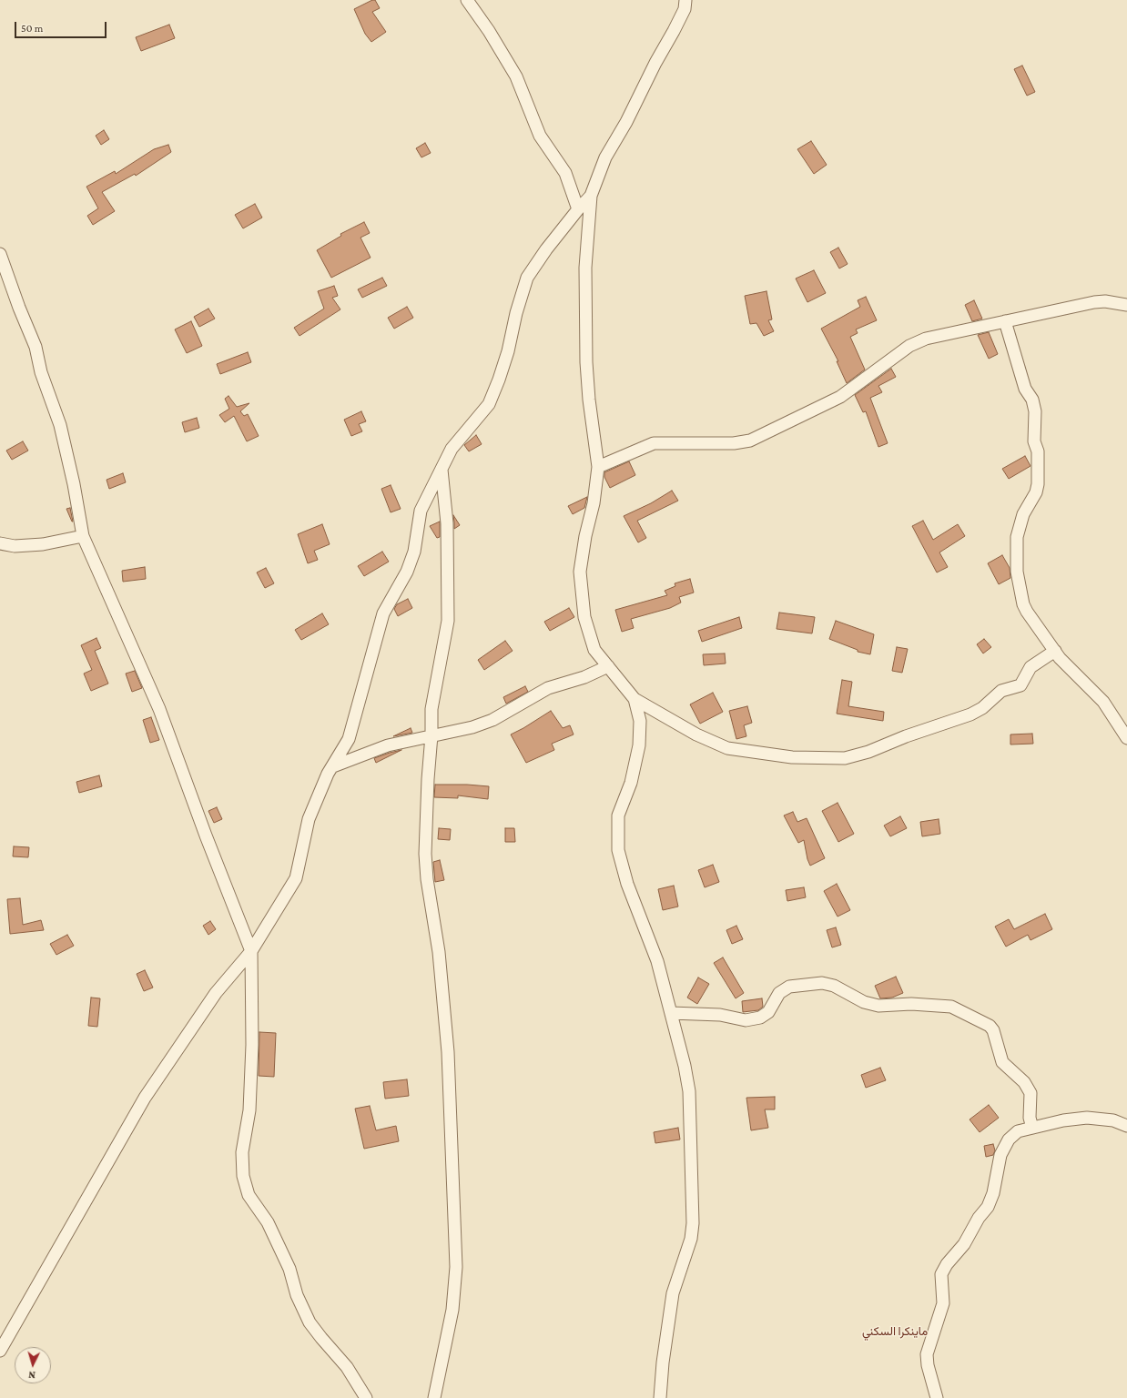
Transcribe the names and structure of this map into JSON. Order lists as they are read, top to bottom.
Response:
{
  "districts": ["ماينكرا السكني"],
  "scale_bar": "50 m",
  "north": "bottom"
}
